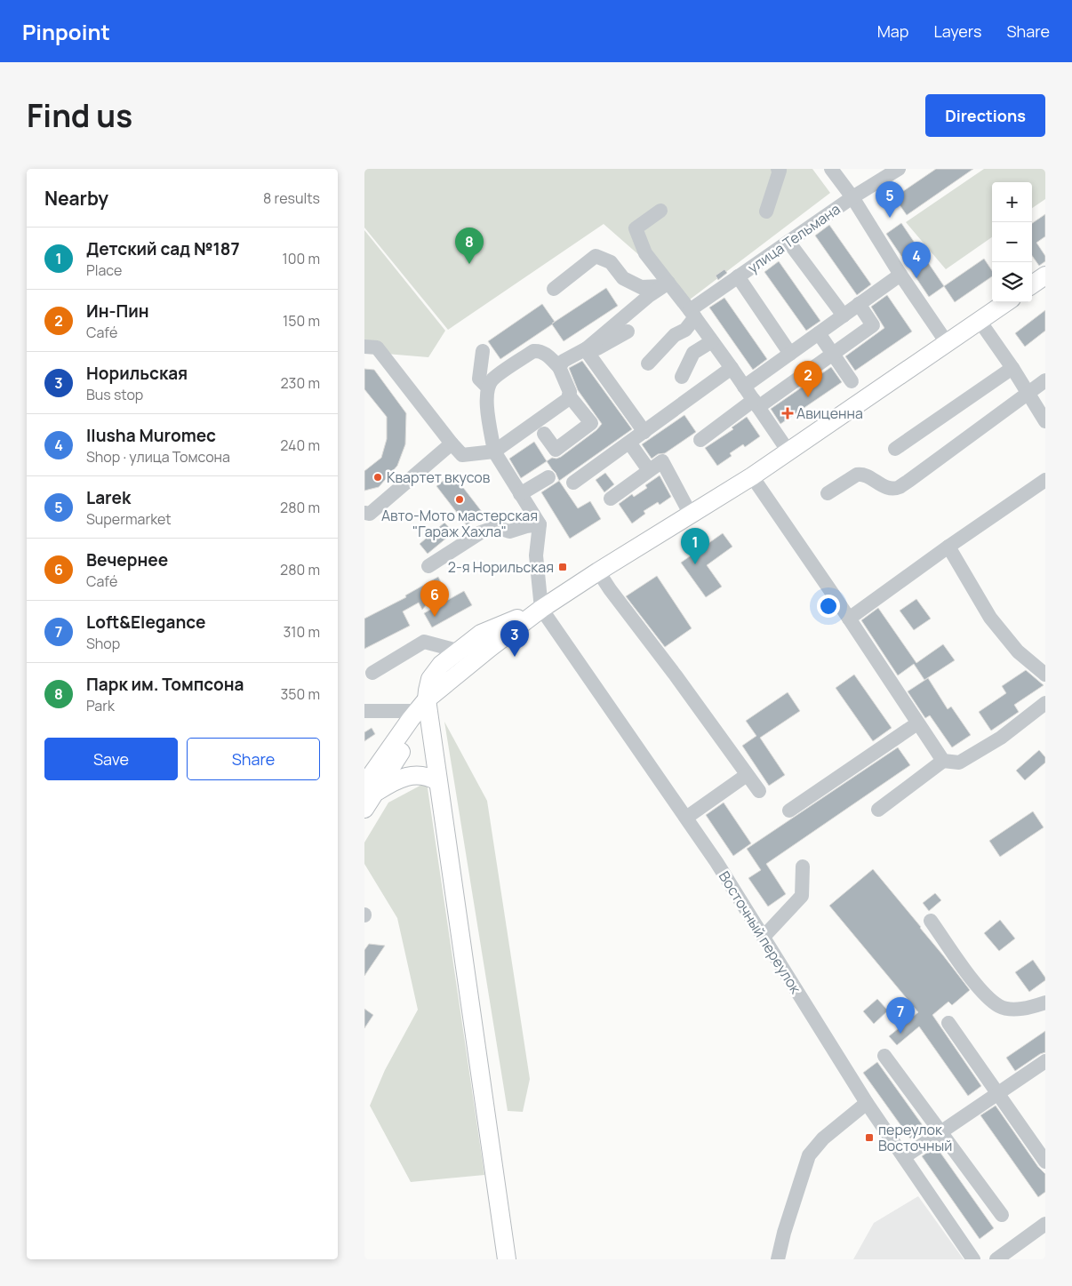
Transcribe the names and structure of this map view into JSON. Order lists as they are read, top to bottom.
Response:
{
  "streets": {
    "street": ["улица Тельмана", "Восточный переулок"]
  },
  "places": {
    "health": ["Авиценна"],
    "other": ["Квартет вкусов", "Авто-Мото мастерская \"Гараж Хахла\""],
    "transit": ["2-я Норильская", "переулок Восточный"]
  },
  "page": {
    "header": "Pinpoint",
    "nav": ["Map", "Layers", "Share"],
    "title": "Find us",
    "buttons": [
      "Directions",
      ["Save", "Share"]
    ],
    "heading": ["Nearby", "8 results"],
    "pins": [
      "5",
      "8",
      "4",
      "2",
      "1",
      "6",
      "3",
      "7"
    ],
    "map_buttons": ["+", "−"],
    "list": [
      {
        "mark": "1",
        "name": "Детский сад №187",
        "note": "Place",
        "value": "100 m"
      },
      {
        "mark": "2",
        "name": "Ин-Пин",
        "note": "Café",
        "value": "150 m"
      },
      {
        "mark": "3",
        "name": "Норильская",
        "note": "Bus stop",
        "value": "230 m"
      },
      {
        "mark": "4",
        "name": "Ilusha Muromec",
        "note": "Shop · улица Томсона",
        "value": "240 m"
      },
      {
        "mark": "5",
        "name": "Larek",
        "note": "Supermarket",
        "value": "280 m"
      },
      {
        "mark": "6",
        "name": "Вечернее",
        "note": "Café",
        "value": "280 m"
      },
      {
        "mark": "7",
        "name": "Loft&Elegance",
        "note": "Shop",
        "value": "310 m"
      },
      {
        "mark": "8",
        "name": "Парк им. Томпсона",
        "note": "Park",
        "value": "350 m"
      }
    ]
  }
}
